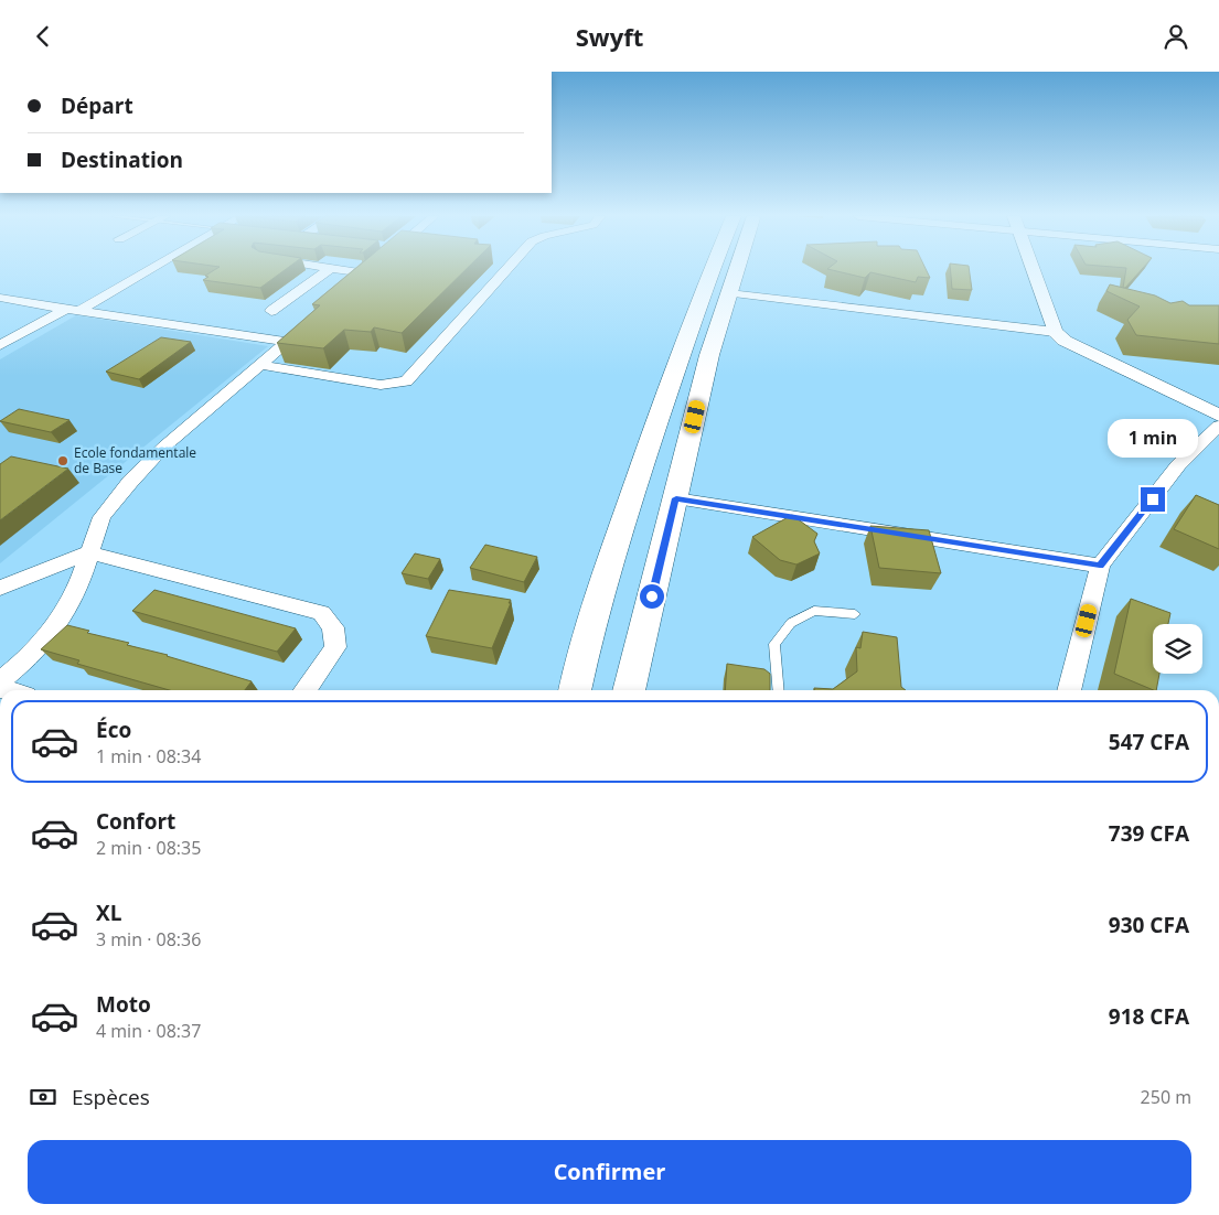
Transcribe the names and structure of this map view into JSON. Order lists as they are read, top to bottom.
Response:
{
  "places": ["Ecole fondamentale de Base"],
  "page": {
    "header": "Swyft",
    "banner": ["Départ", "Destination"],
    "bubble": "1 min",
    "list": [
      {
        "name": "Éco",
        "note": "1 min · 08:34",
        "value": "547 CFA"
      },
      {
        "name": "Confort",
        "note": "2 min · 08:35",
        "value": "739 CFA"
      },
      {
        "name": "XL",
        "note": "3 min · 08:36",
        "value": "930 CFA"
      },
      {
        "name": "Moto",
        "note": "4 min · 08:37",
        "value": "918 CFA"
      }
    ],
    "pay": ["Espèces", "250 m"],
    "buttons": "Confirmer"
  }
}
